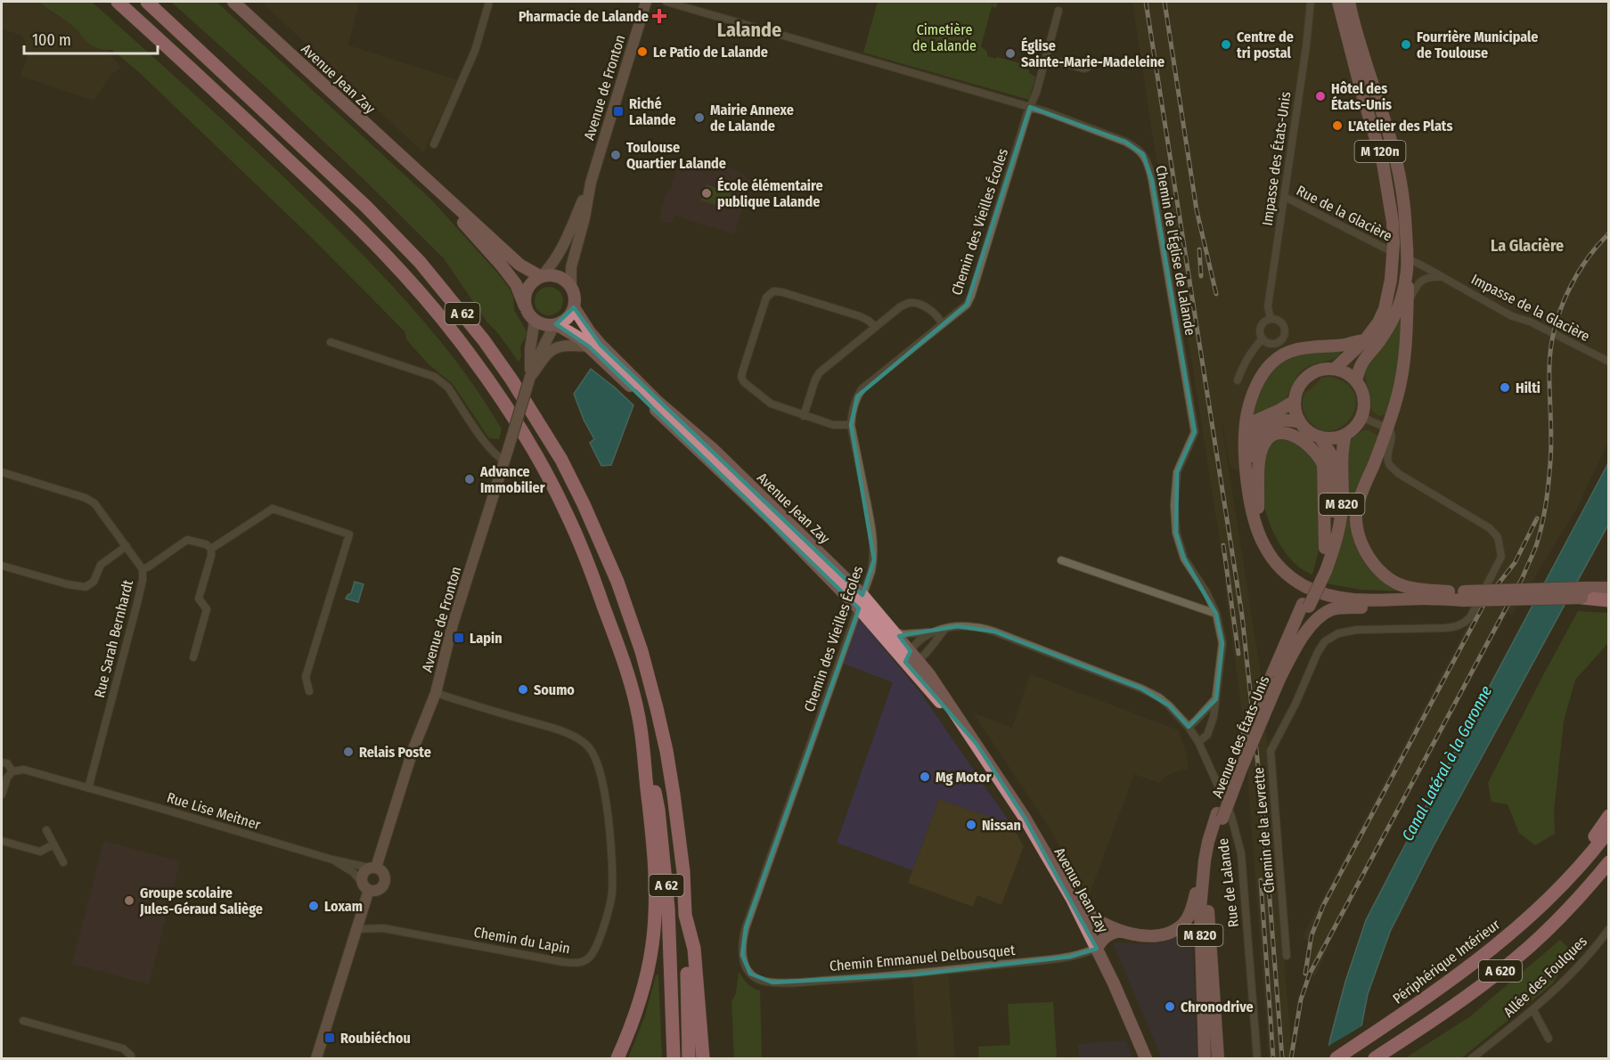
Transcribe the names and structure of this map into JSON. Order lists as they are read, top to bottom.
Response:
{
  "streets": {
    "highway": ["A 62", "Périphérique Intérieur", "A 620"],
    "main road": [
      "Avenue Jean Zay",
      "Avenue de Fronton",
      "M 120n",
      "M 820",
      "Avenue des États-Unis"
    ],
    "street": [
      "Impasse des États-Unis",
      "Rue de la Glacière",
      "Chemin des Vieilles Écoles",
      "Chemin de l'Église de Lalande",
      "Impasse de la Glacière",
      "Rue Sarah Bernhardt",
      "Rue Lise Meitner",
      "Chemin de la Levrette",
      "Rue de Lalande",
      "Chemin du Lapin",
      "Chemin Emmanuel Delbousquet",
      "Allée des Foulques"
    ]
  },
  "crossings": [
    ["Avenue Jean Zay", "Avenue de Fronton"],
    ["Avenue Jean Zay", "Chemin des Vieilles Écoles"],
    ["Avenue Jean Zay", "Rue de Lalande"],
    ["Avenue Jean Zay", "Chemin Emmanuel Delbousquet"],
    ["Avenue de Fronton", "Rue Lise Meitner"],
    ["Avenue de Fronton", "Chemin du Lapin"],
    ["M 120n", "Rue de la Glacière"],
    ["M 120n", "Impasse de la Glacière"],
    ["M 120n", "Avenue des États-Unis"],
    ["Impasse des États-Unis", "Rue de la Glacière"],
    ["Chemin des Vieilles Écoles", "Chemin de l'Église de Lalande"],
    ["Chemin des Vieilles Écoles", "Chemin Emmanuel Delbousquet"],
    ["Chemin de l'Église de Lalande", "Rue de Lalande"],
    ["Rue Sarah Bernhardt", "Rue Lise Meitner"]
  ],
  "districts": ["Lalande", "La Glacière"],
  "water": ["Canal Latéral à la Garonne"],
  "parks": ["Cimetière de Lalande"],
  "places": {
    "health": ["Pharmacie de Lalande"],
    "other": [
      "Centre de tri postal",
      "Fourrière Municipale de Toulouse",
      "Le Patio de Lalande",
      "Église Sainte-Marie-Madeleine",
      "Hôtel des États-Unis",
      "Mairie Annexe de Lalande",
      "L'Atelier des Plats",
      "Toulouse Quartier Lalande",
      "École élémentaire publique Lalande",
      "Hilti",
      "Advance Immobilier",
      "Soumo",
      "Relais Poste",
      "Mg Motor",
      "Nissan",
      "Groupe scolaire Jules-Géraud Saliège",
      "Loxam",
      "Chronodrive"
    ],
    "transit": ["Riché Lalande", "Lapin", "Roubiéchou"]
  },
  "scale_bar": "100 m"
}
